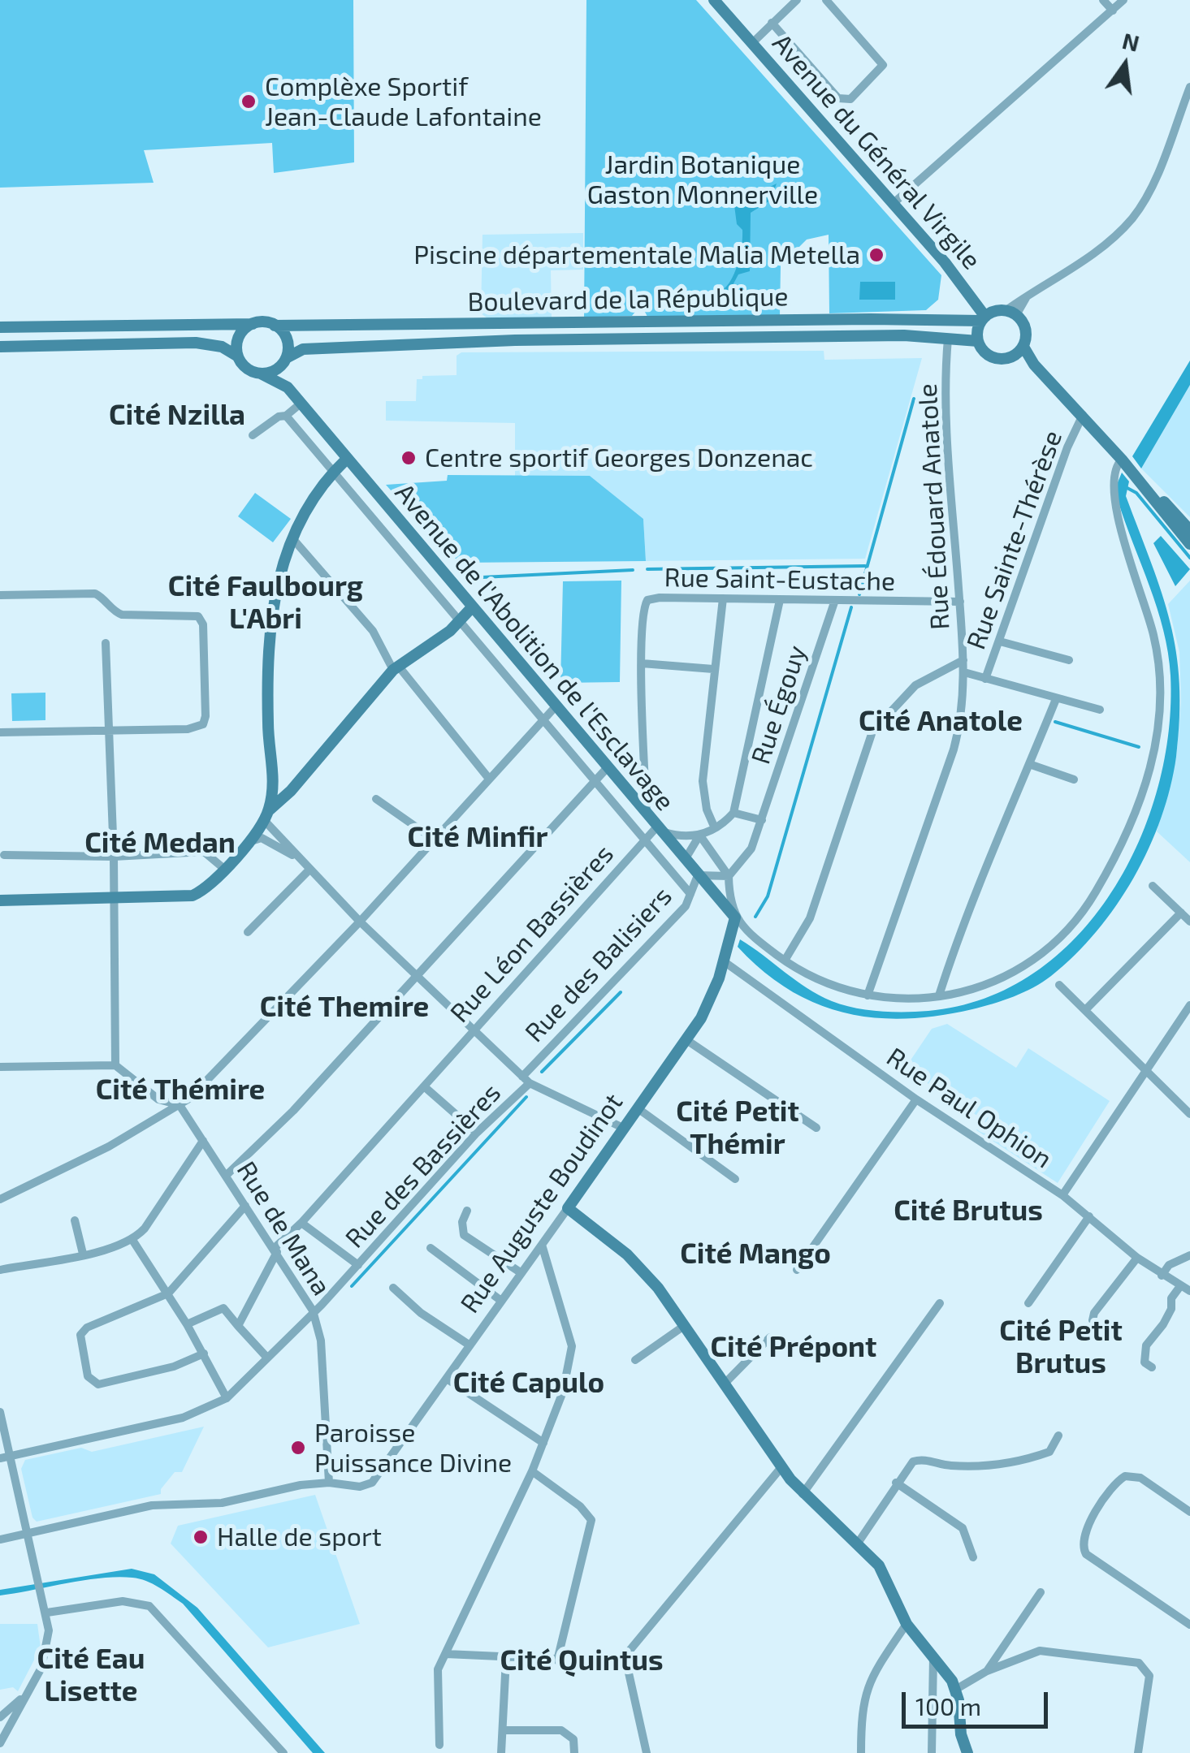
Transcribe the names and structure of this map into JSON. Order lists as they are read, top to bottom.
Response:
{
  "streets": {
    "street": [
      "Avenue du Général Virgile",
      "Boulevard de la République",
      "Rue Édouard Anatole",
      "Rue Sainte-Thérèse",
      "Rue Saint-Eustache",
      "Avenue de l'Abolition de l'Esclavage",
      "Rue Égouy",
      "Rue Léon Bassières",
      "Rue des Balisiers",
      "Rue Paul Ophion",
      "Rue des Bassières",
      "Rue Auguste Boudinot",
      "Rue de Mana"
    ]
  },
  "crossings": [
    ["Avenue du Général Virgile", "Boulevard de la République"],
    ["Boulevard de la République", "Rue Édouard Anatole"],
    ["Boulevard de la République", "Avenue de l'Abolition de l'Esclavage"],
    ["Rue Édouard Anatole", "Rue Saint-Eustache"],
    ["Rue Saint-Eustache", "Rue Égouy"],
    ["Avenue de l'Abolition de l'Esclavage", "Rue Léon Bassières"],
    ["Avenue de l'Abolition de l'Esclavage", "Rue des Balisiers"],
    ["Avenue de l'Abolition de l'Esclavage", "Rue Auguste Boudinot"],
    ["Rue Léon Bassières", "Rue de Mana"],
    ["Rue des Balisiers", "Rue des Bassières"],
    ["Rue Paul Ophion", "Rue Auguste Boudinot"],
    ["Rue des Bassières", "Rue de Mana"],
    ["Rue Auguste Boudinot", "Rue de Mana"]
  ],
  "districts": [
    "Cité Nzilla",
    "Cité Faulbourg L'Abri",
    "Cité Anatole",
    "Cité Minfir",
    "Cité Medan",
    "Cité Themire",
    "Cité Thémire",
    "Cité Petit Thémir",
    "Cité Brutus",
    "Cité Mango",
    "Cité Petit Brutus",
    "Cité Prépont",
    "Cité Capulo",
    "Cité Eau Lisette",
    "Cité Quintus"
  ],
  "parks": ["Jardin Botanique Gaston Monnerville"],
  "places": [
    "Complèxe Sportif Jean-Claude Lafontaine",
    "Piscine départementale Malia Metella",
    "Centre sportif Georges Donzenac",
    "Paroisse Puissance Divine",
    "Halle de sport"
  ],
  "scale_bar": "100 m",
  "north": "top"
}
